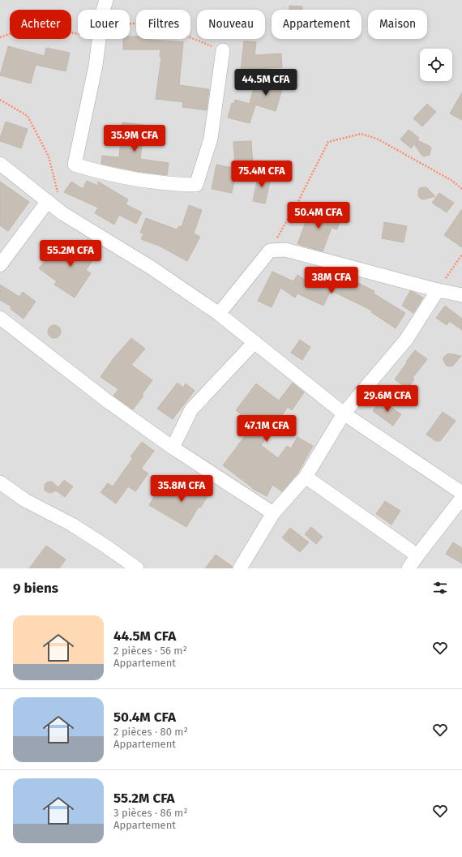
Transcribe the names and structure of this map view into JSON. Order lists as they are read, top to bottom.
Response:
{
  "page": {
    "chip": [
      "Acheter",
      "Louer",
      "Filtres",
      "Nouveau",
      "Appartement",
      "Maison"
    ],
    "price": [
      "44.5M CFA",
      "35.9M CFA",
      "75.4M CFA",
      "50.4M CFA",
      "55.2M CFA",
      "38M CFA",
      "29.6M CFA",
      "47.1M CFA",
      "35.8M CFA"
    ],
    "heading": "9 biens",
    "list": [
      {
        "name": "44.5M CFA",
        "note": "2 pièces · 56 m² · Appartement"
      },
      {
        "name": "50.4M CFA",
        "note": "2 pièces · 80 m² · Appartement"
      },
      {
        "name": "55.2M CFA",
        "note": "3 pièces · 86 m² · Appartement"
      }
    ]
  }
}
